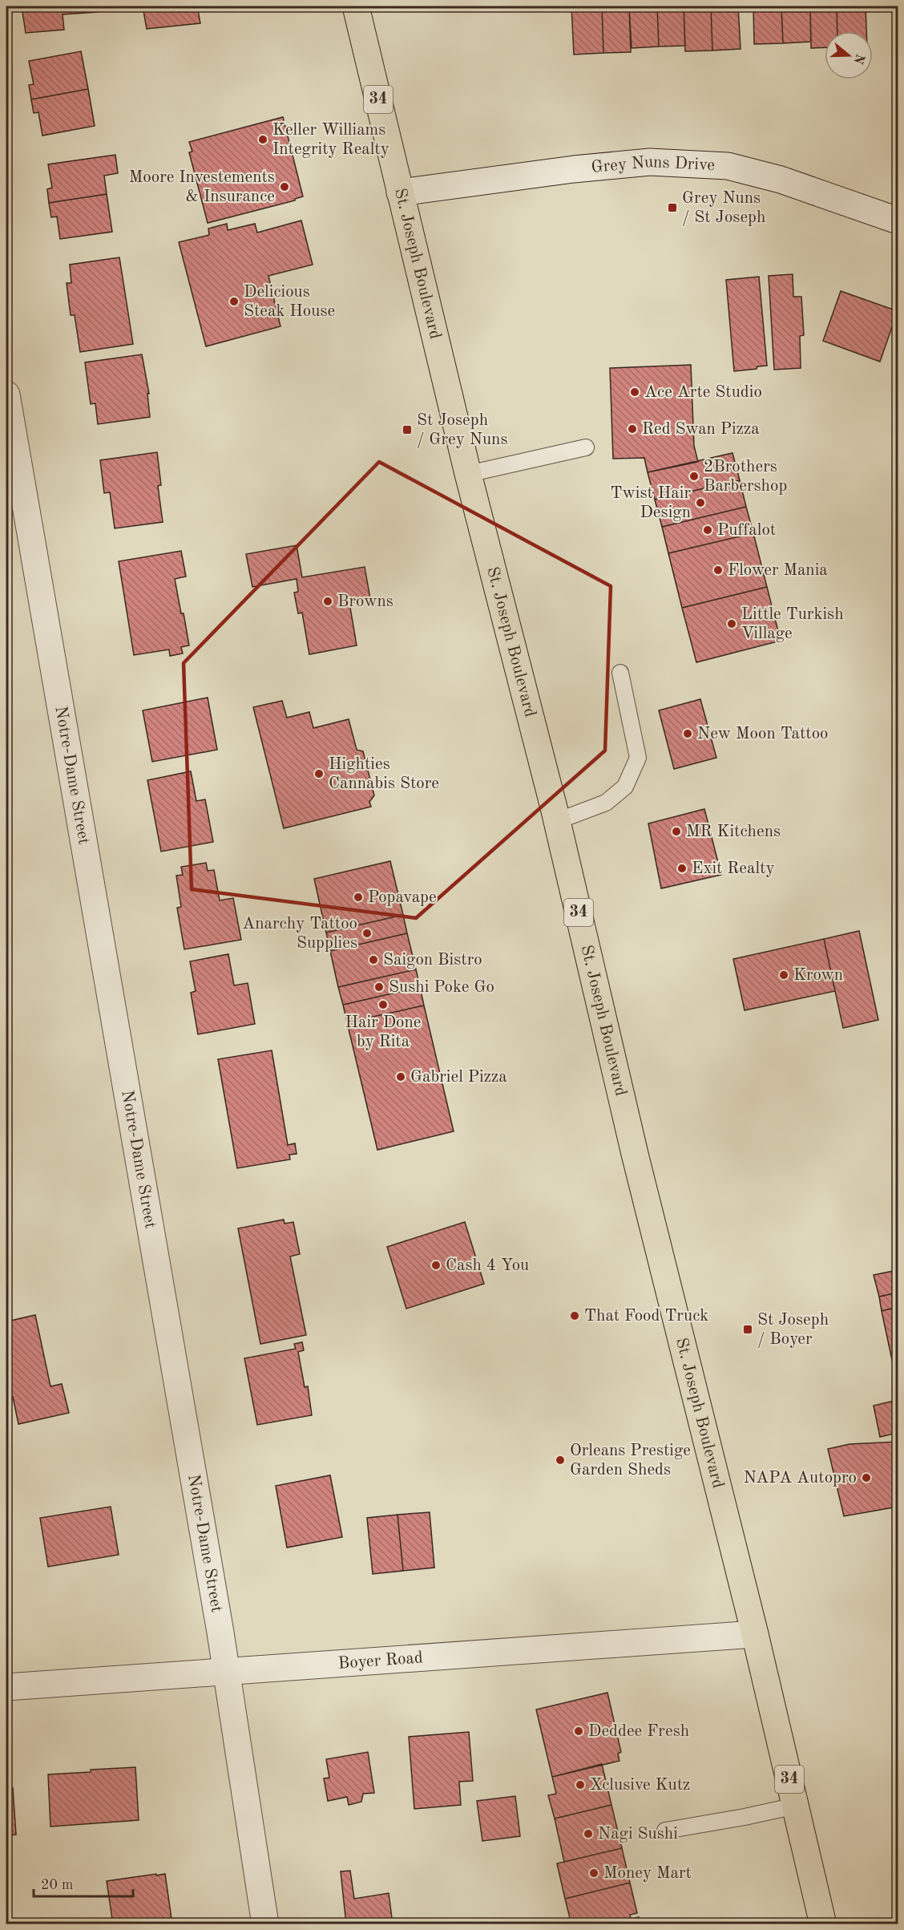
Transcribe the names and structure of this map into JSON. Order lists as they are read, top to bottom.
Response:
{
  "streets": {
    "main road": ["34", "St. Joseph Boulevard"],
    "street": ["Grey Nuns Drive", "Notre-Dame Street", "Boyer Road"]
  },
  "crossings": [
    ["Grey Nuns Drive", "St. Joseph Boulevard"],
    ["St. Joseph Boulevard", "Boyer Road"],
    ["Notre-Dame Street", "Boyer Road"]
  ],
  "places": {
    "other": [
      "Keller Williams Integrity Realty",
      "Moore Investements & Insurance",
      "Delicious Steak House",
      "Ace Arte Studio",
      "Red Swan Pizza",
      "2Brothers Barbershop",
      "Twist Hair Design",
      "Puffalot",
      "Flower Mania",
      "Browns",
      "Little Turkish Village",
      "New Moon Tattoo",
      "Highties Cannabis Store",
      "MR Kitchens",
      "Exit Realty",
      "Popavape",
      "Anarchy Tattoo Supplies",
      "Saigon Bistro",
      "Krown",
      "Sushi Poke Go",
      "Hair Done by Rita",
      "Gabriel Pizza",
      "Cash 4 You",
      "That Food Truck",
      "Orleans Prestige Garden Sheds",
      "NAPA Autopro",
      "Deddee Fresh",
      "Xclusive Kutz",
      "Nagi Sushi",
      "Money Mart"
    ],
    "transit": ["Grey Nuns / St Joseph", "St Joseph / Grey Nuns", "St Joseph / Boyer"]
  },
  "scale_bar": "20 m",
  "north": "right"
}
